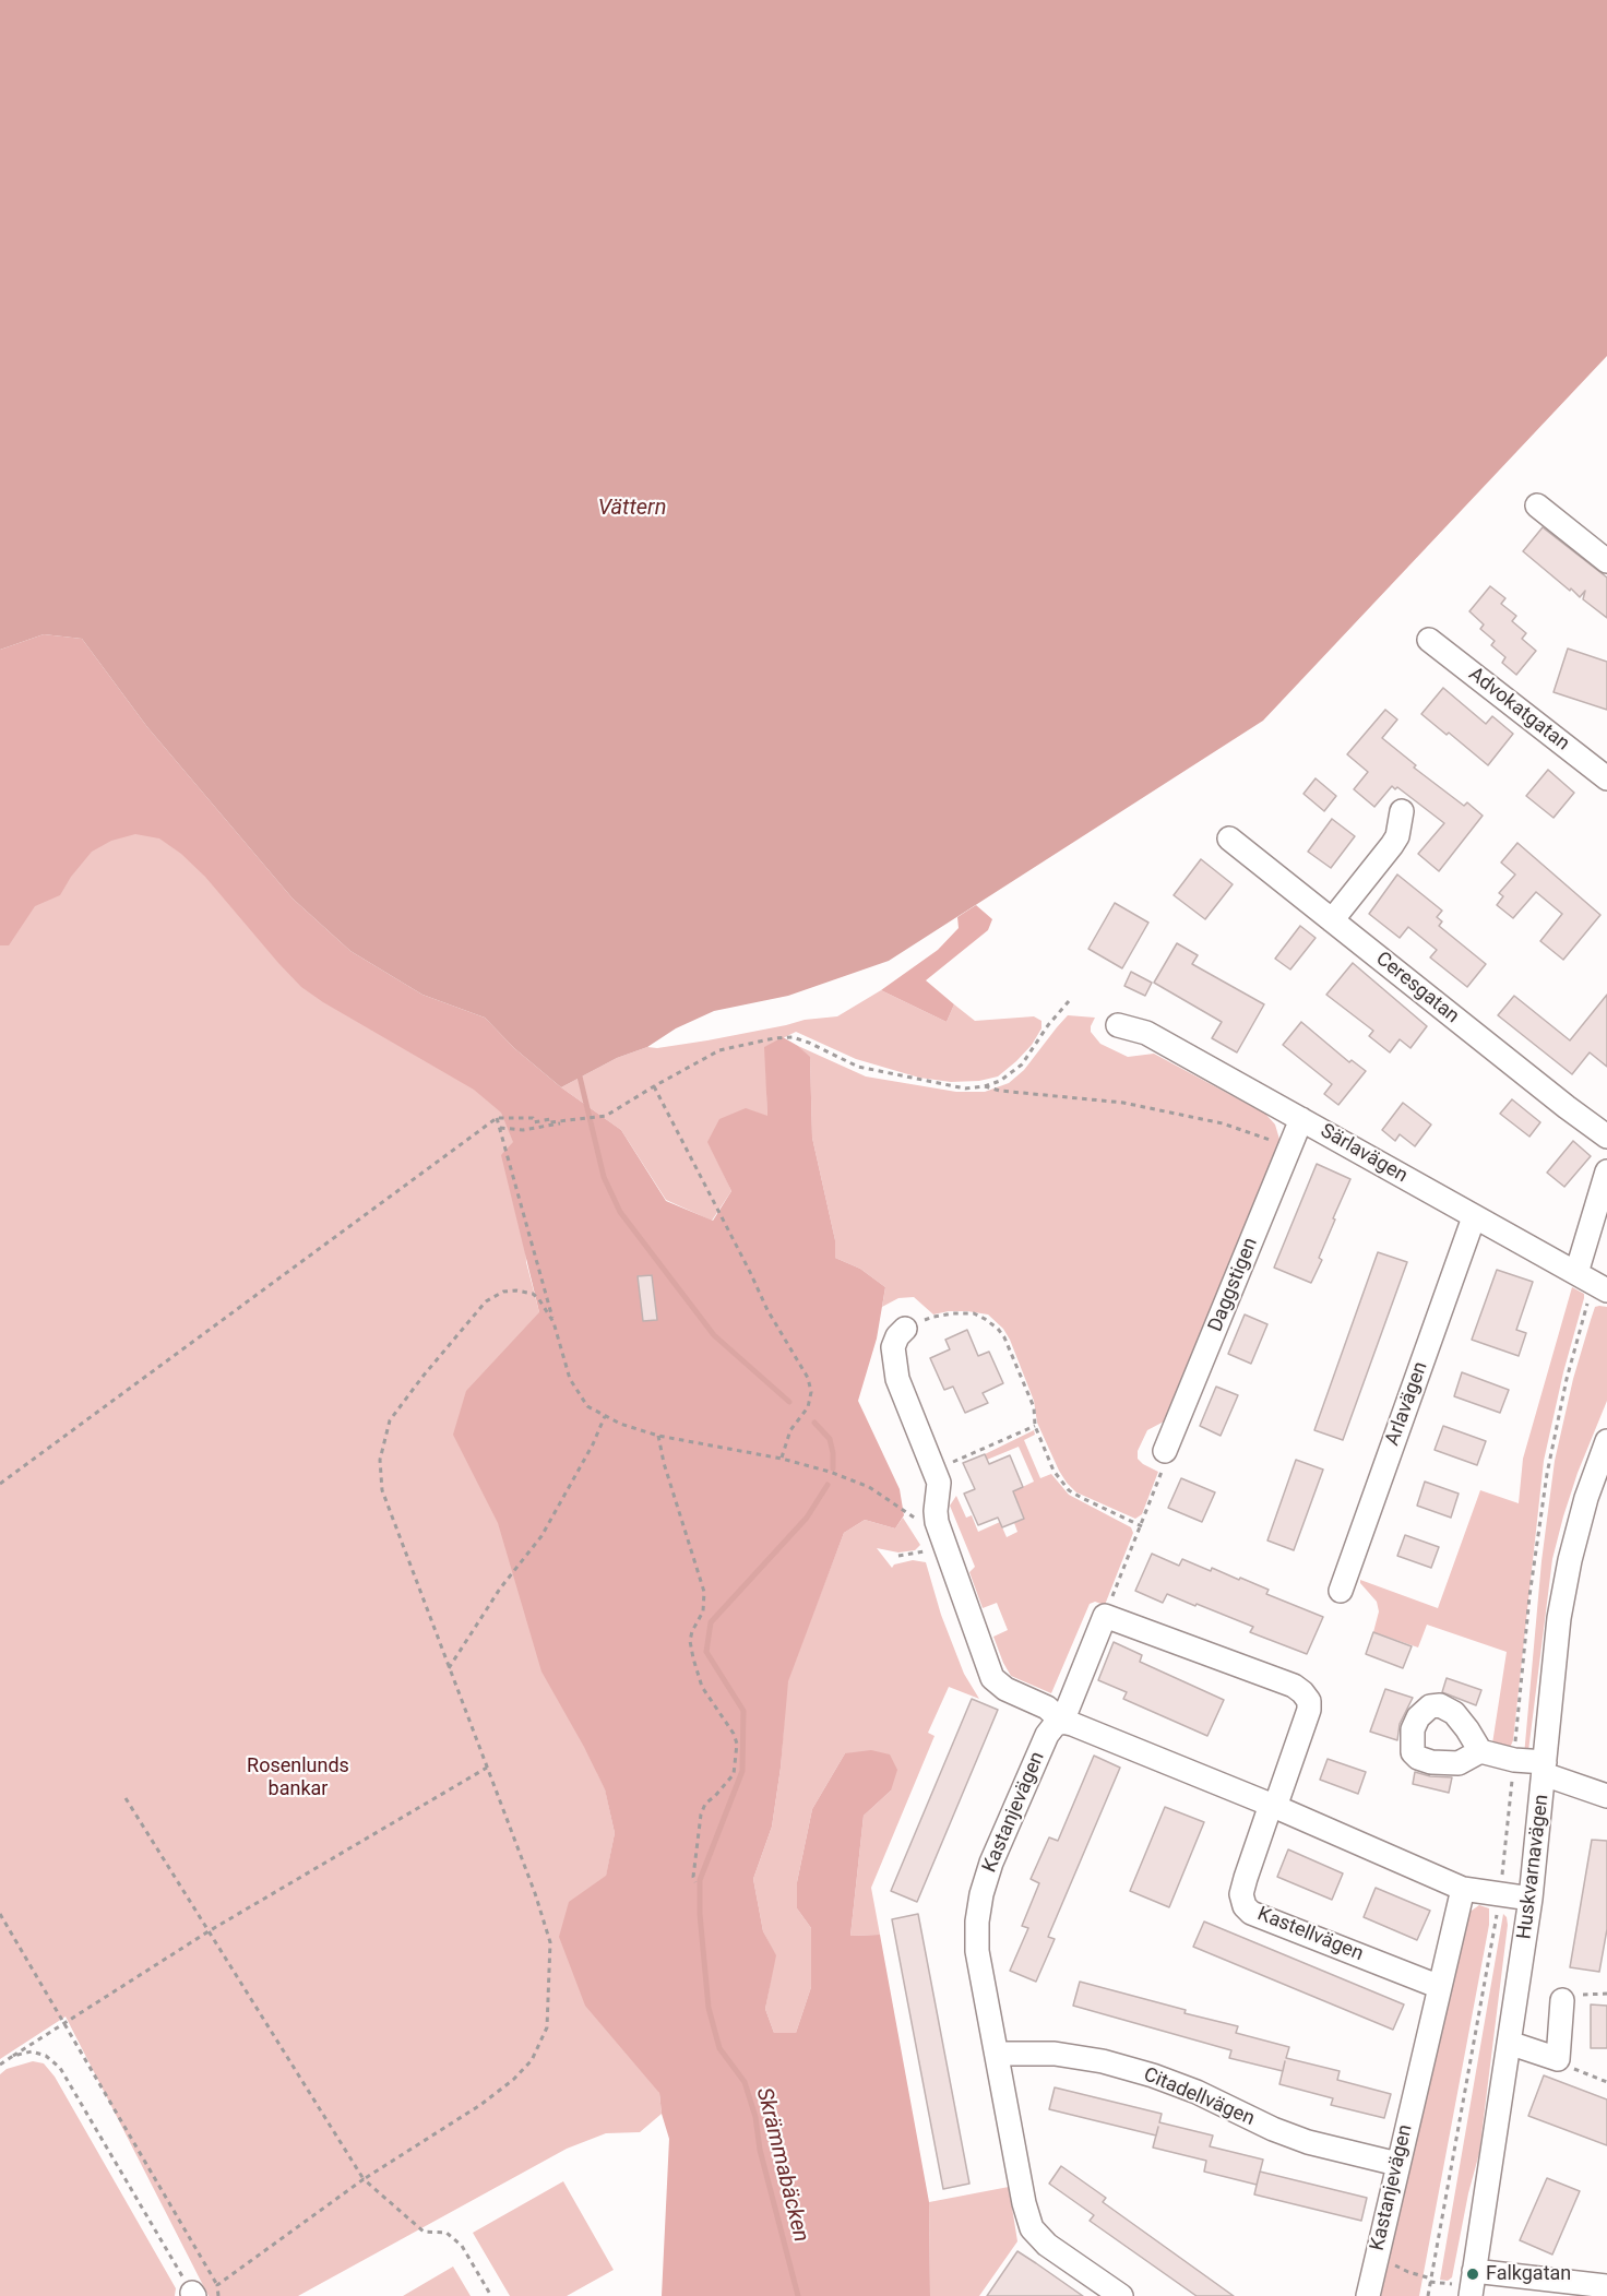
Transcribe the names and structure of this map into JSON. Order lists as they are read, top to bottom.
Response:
{
  "streets": {
    "street": [
      "Advokatgatan",
      "Ceresgatan",
      "Särlavägen",
      "Daggstigen",
      "Arlavägen",
      "Kastanjevägen",
      "Huskvarnavägen",
      "Kastellvägen",
      "Citadellvägen"
    ]
  },
  "crossings": [
    ["Särlavägen", "Daggstigen"],
    ["Särlavägen", "Arlavägen"],
    ["Kastanjevägen", "Kastellvägen"],
    ["Kastanjevägen", "Citadellvägen"]
  ],
  "water": ["Vättern", "Skrämmabäcken"],
  "parks": ["Rosenlunds bankar"],
  "places": ["Falkgatan"]
}
